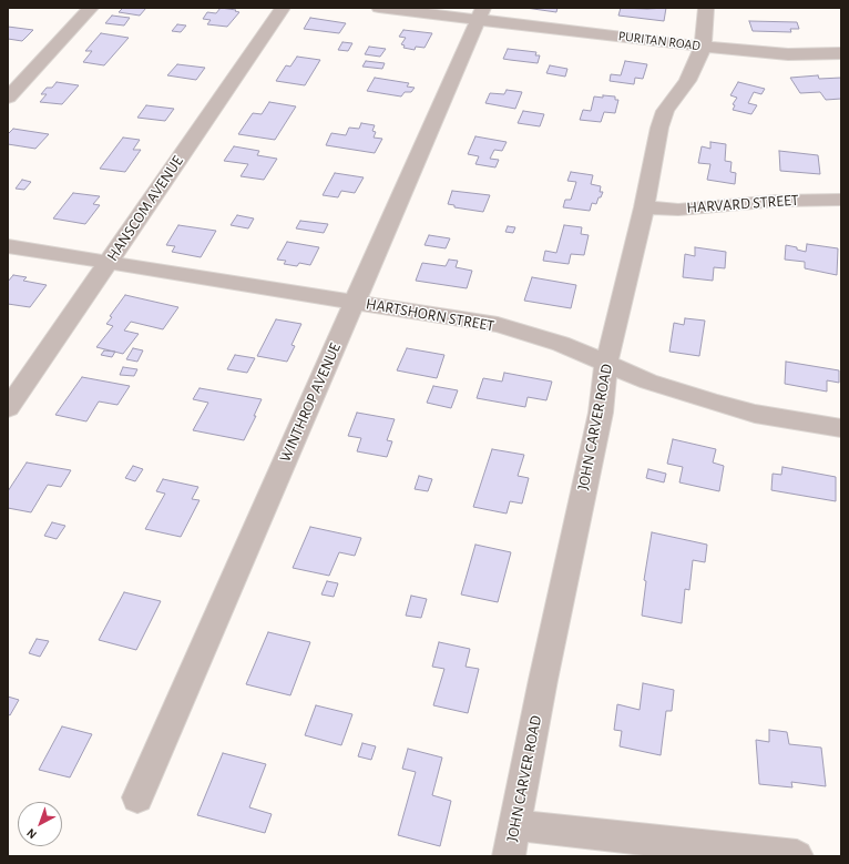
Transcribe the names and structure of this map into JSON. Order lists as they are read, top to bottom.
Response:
{
  "streets": {
    "street": [
      "PURITAN ROAD",
      "HARVARD STREET",
      "HANSCOM AVENUE",
      "HARTSHORN STREET",
      "WINTHROP AVENUE",
      "JOHN CARVER ROAD"
    ]
  },
  "crossings": [
    ["PURITAN ROAD", "WINTHROP AVENUE"],
    ["PURITAN ROAD", "JOHN CARVER ROAD"],
    ["HARVARD STREET", "JOHN CARVER ROAD"],
    ["HANSCOM AVENUE", "HARTSHORN STREET"],
    ["HARTSHORN STREET", "WINTHROP AVENUE"],
    ["HARTSHORN STREET", "JOHN CARVER ROAD"]
  ],
  "north": "bottom left"
}
